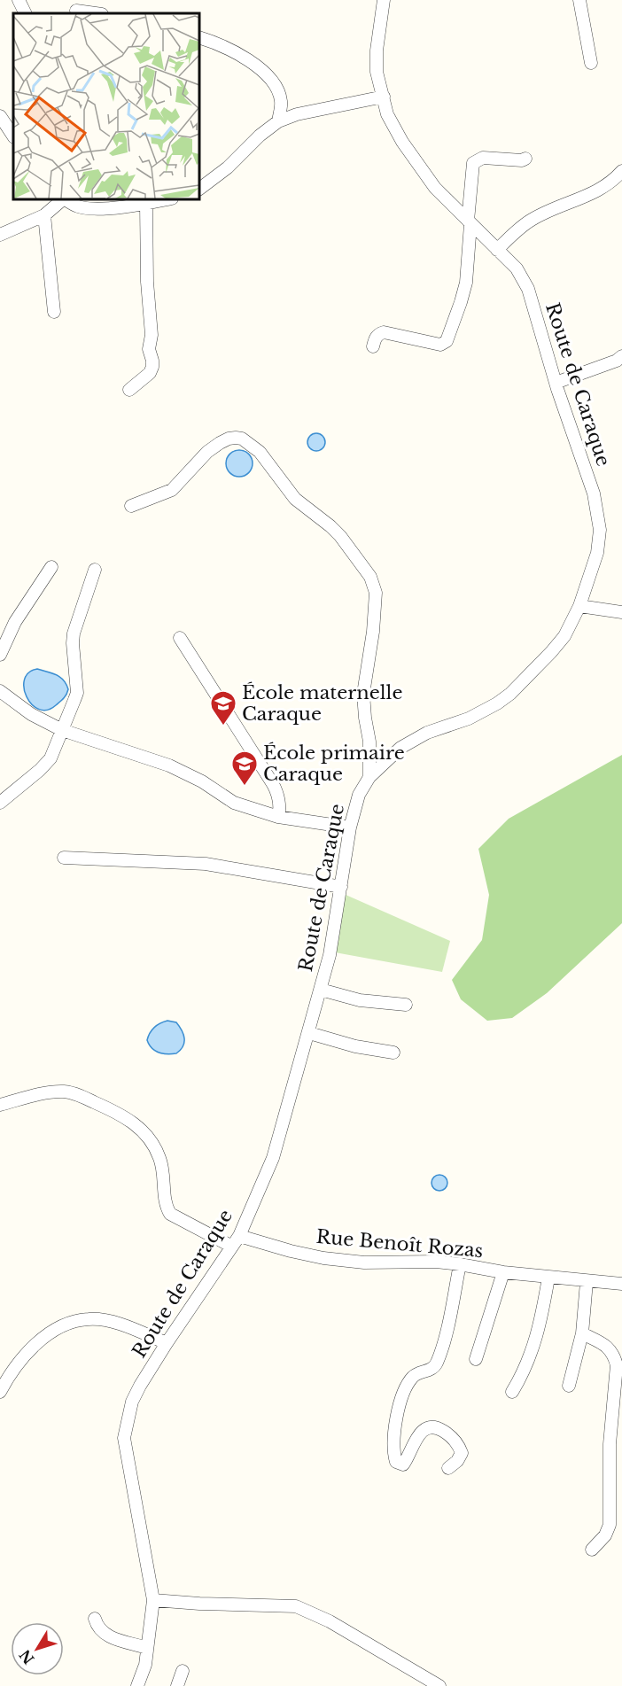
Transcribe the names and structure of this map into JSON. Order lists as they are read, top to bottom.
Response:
{
  "streets": {
    "street": ["Route de Caraque", "Rue Benoît Rozas"]
  },
  "crossings": [
    ["Route de Caraque", "Rue Benoît Rozas"]
  ],
  "places": {
    "school or university": ["École maternelle Caraque", "École primaire Caraque"]
  },
  "north": "bottom left"
}
